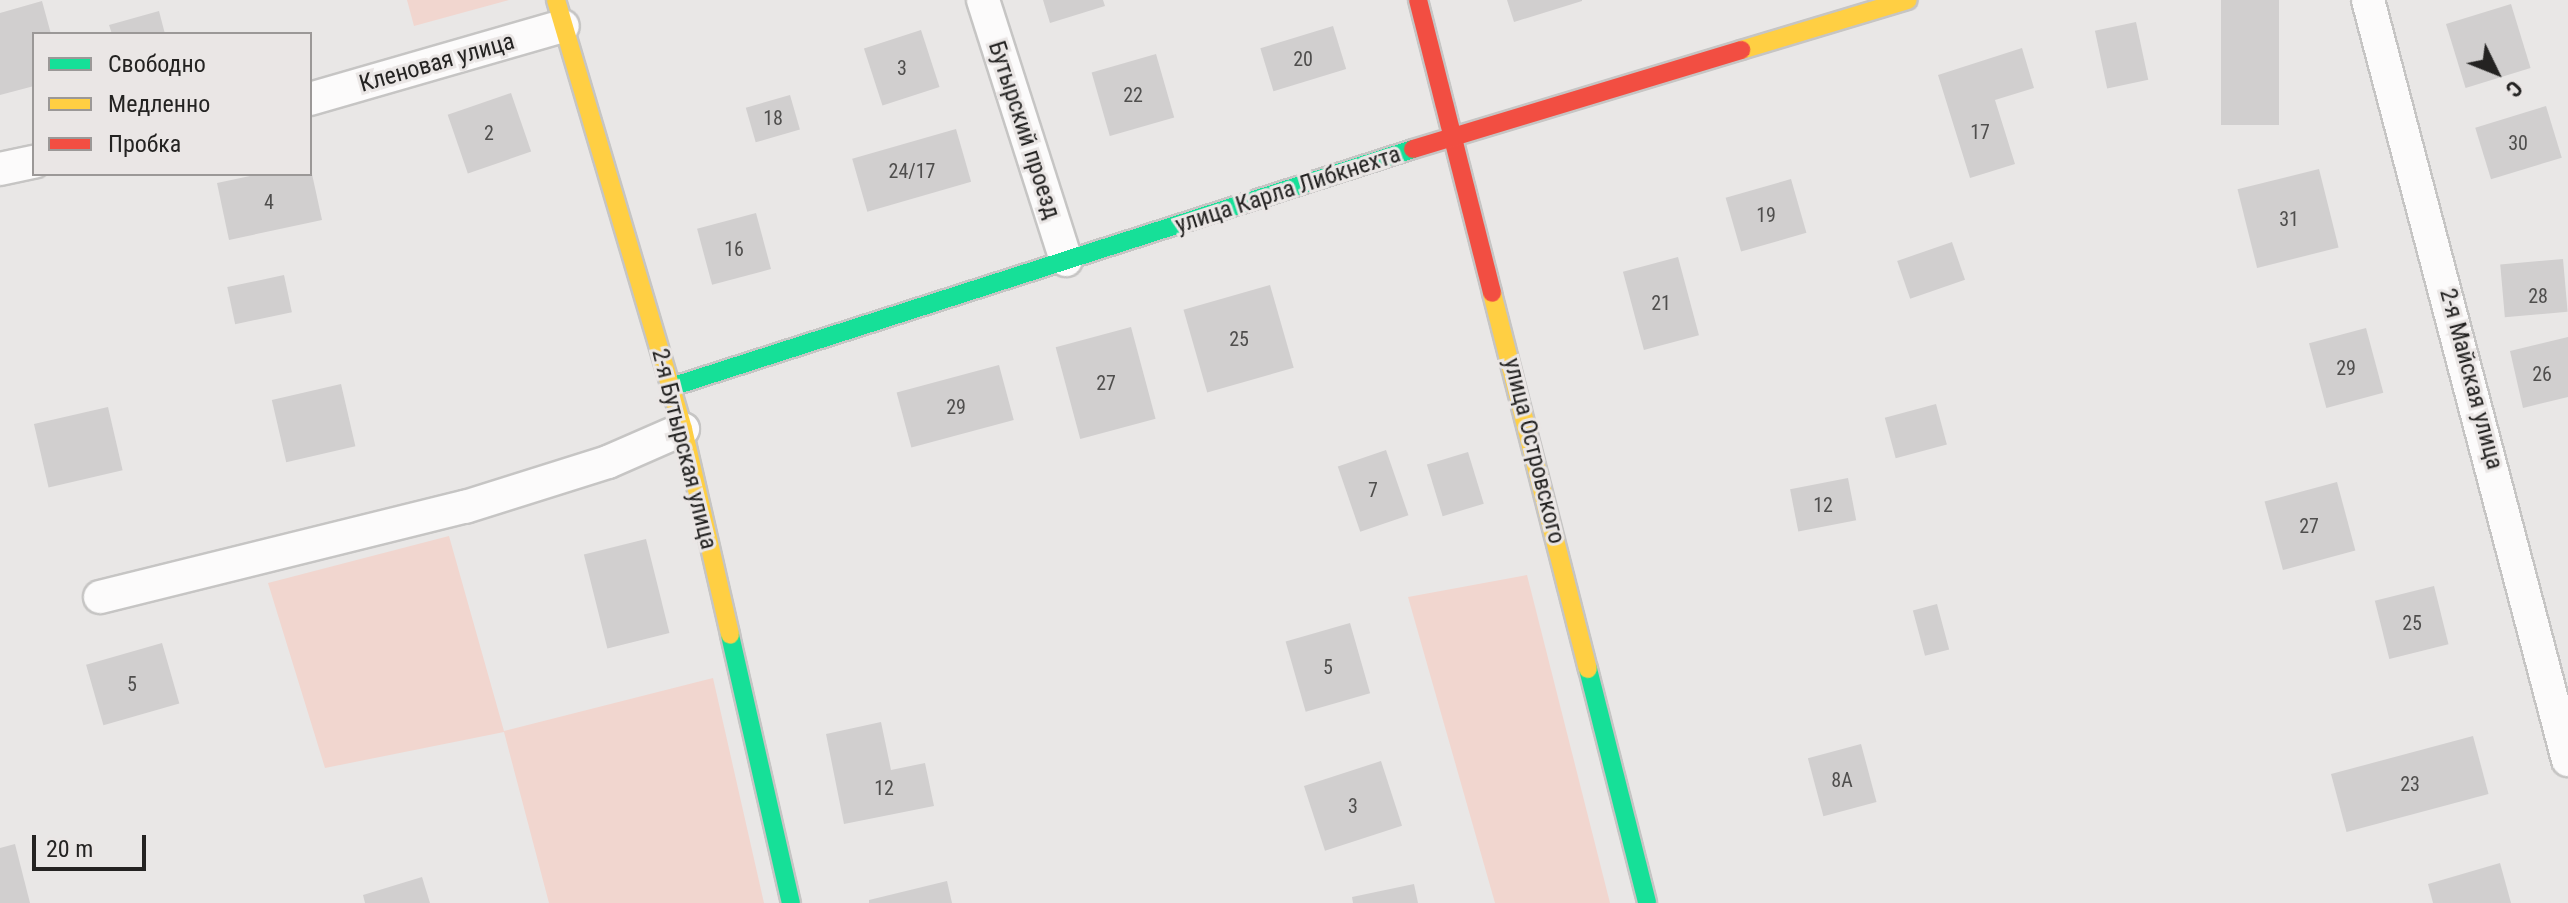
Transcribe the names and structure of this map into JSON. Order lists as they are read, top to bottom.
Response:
{
  "streets": {
    "street": [
      "Кленовая улица",
      "Бутырский проезд",
      "улица Карла Либкнехта",
      "2-я Майская улица",
      "2-я Бутырская улица",
      "улица Островского"
    ]
  },
  "crossings": [
    ["Кленовая улица", "2-я Бутырская улица"],
    ["Бутырский проезд", "улица Карла Либкнехта"],
    ["улица Карла Либкнехта", "2-я Бутырская улица"],
    ["улица Карла Либкнехта", "улица Островского"]
  ],
  "house_numbers": [
    "20",
    "3",
    "22",
    "18",
    "17",
    "2",
    "30",
    "24/17",
    "4",
    "19",
    "31",
    "16",
    "28",
    "21",
    "25",
    "29",
    "26",
    "27",
    "29",
    "7",
    "12",
    "27",
    "25",
    "5",
    "5",
    "8А",
    "23",
    "12",
    "3"
  ],
  "legend": ["Свободно", "Медленно", "Пробка"],
  "scale_bar": "20 m",
  "north": "bottom right"
}
